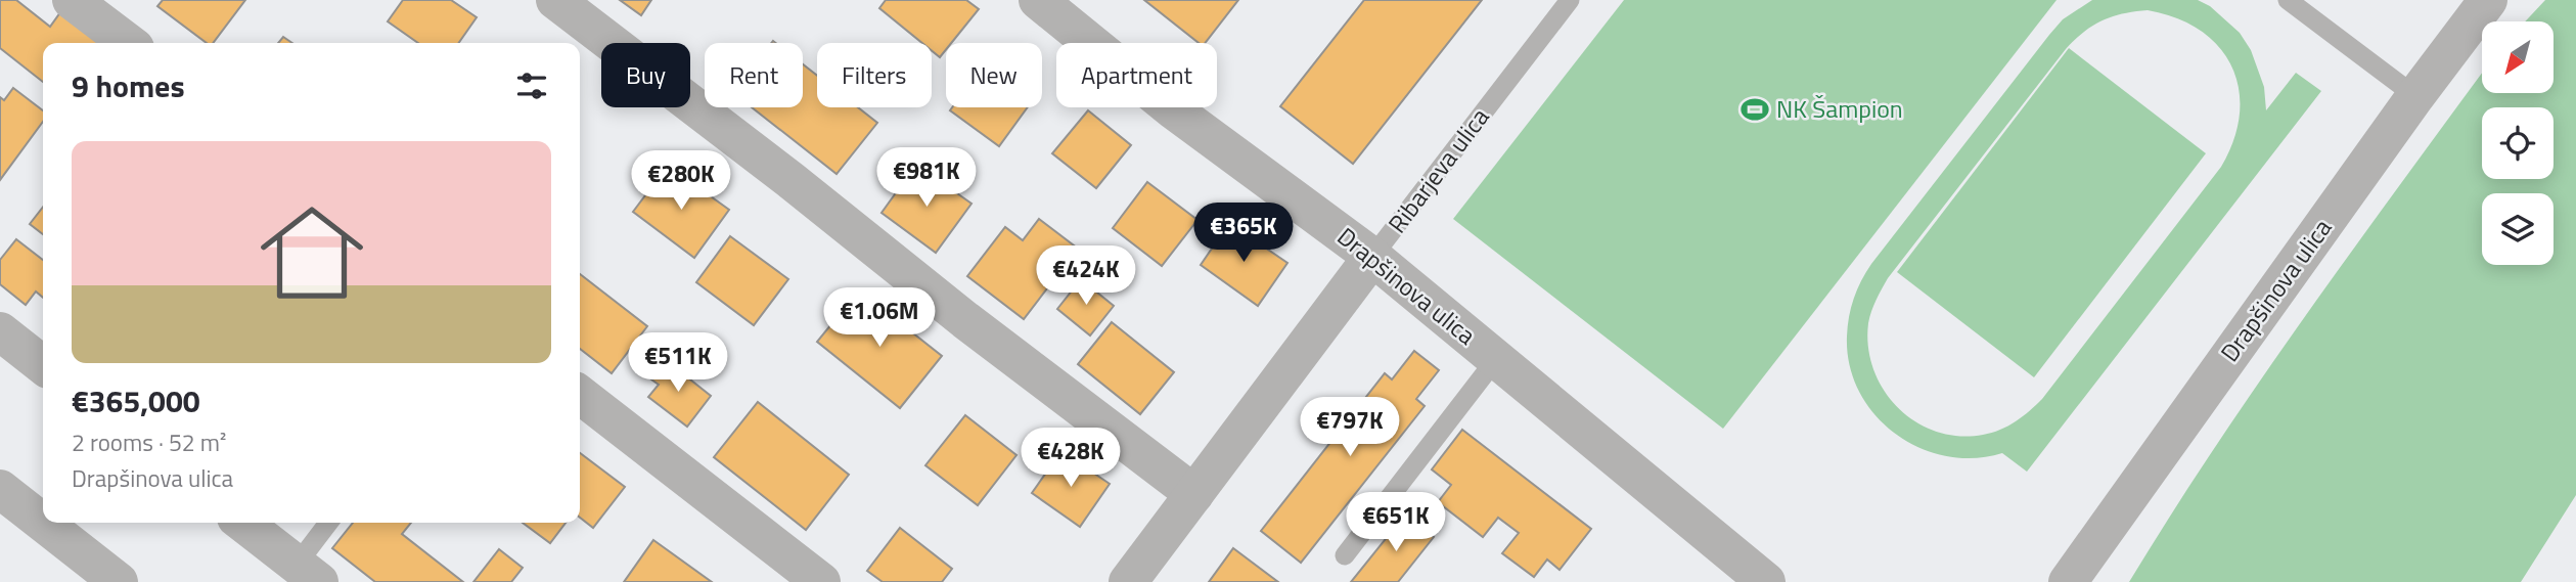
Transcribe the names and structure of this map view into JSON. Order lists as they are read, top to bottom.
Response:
{
  "streets": {
    "street": ["Ribarjeva ulica", "Drapšinova ulica"]
  },
  "crossings": [
    ["Ribarjeva ulica", "Drapšinova ulica"]
  ],
  "places": {
    "sports": ["NK Šampion"]
  },
  "north": "bottom left",
  "page": {
    "chip": [
      "Buy",
      "Rent",
      "Filters",
      "New",
      "Apartment"
    ],
    "heading": "9 homes",
    "list": [
      {
        "name": "€365,000",
        "note": "2 rooms · 52 m² · Drapšinova ulica"
      }
    ],
    "price": [
      "€981K",
      "€280K",
      "€365K",
      "€424K",
      "€1.06M",
      "€511K",
      "€797K",
      "€428K",
      "€651K"
    ]
  }
}
